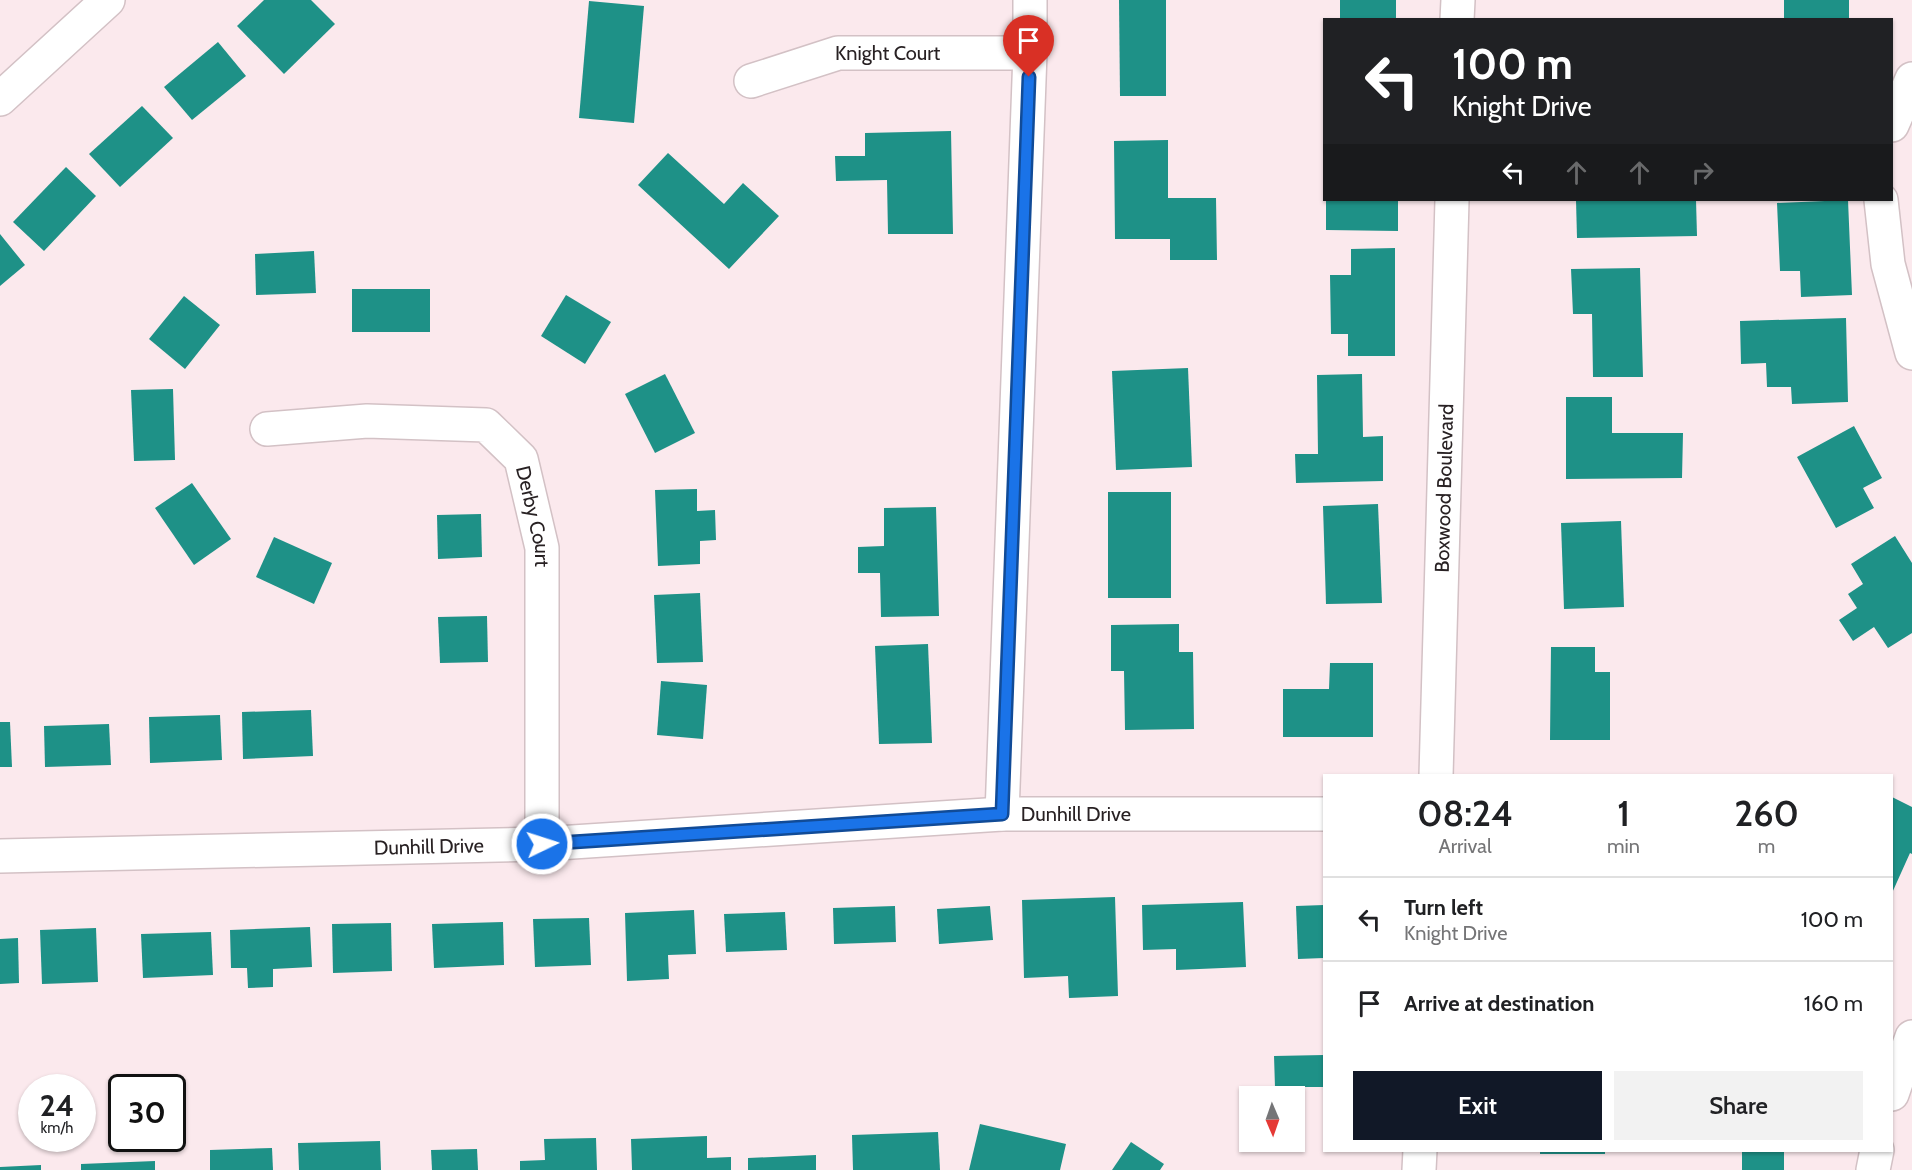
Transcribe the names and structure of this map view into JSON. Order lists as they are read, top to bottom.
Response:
{
  "streets": {
    "street": [
      "Knight Court",
      "Boxwood Boulevard",
      "Derby Court",
      "Dunhill Drive"
    ]
  },
  "crossings": [
    ["Derby Court", "Dunhill Drive"]
  ],
  "north": "bottom",
  "page": {
    "turn": ["100 m", "Knight Drive"],
    "eta": [
      "08:24",
      "Arrival",
      "1",
      "min",
      "260",
      "m"
    ],
    "list": [
      {
        "name": "Turn left",
        "note": "Knight Drive",
        "value": "100 m"
      },
      {
        "name": "Arrive at destination",
        "value": "160 m"
      }
    ],
    "buttons": ["Exit", "Share"],
    "speed": "24 km/h",
    "limit": "30"
  }
}
